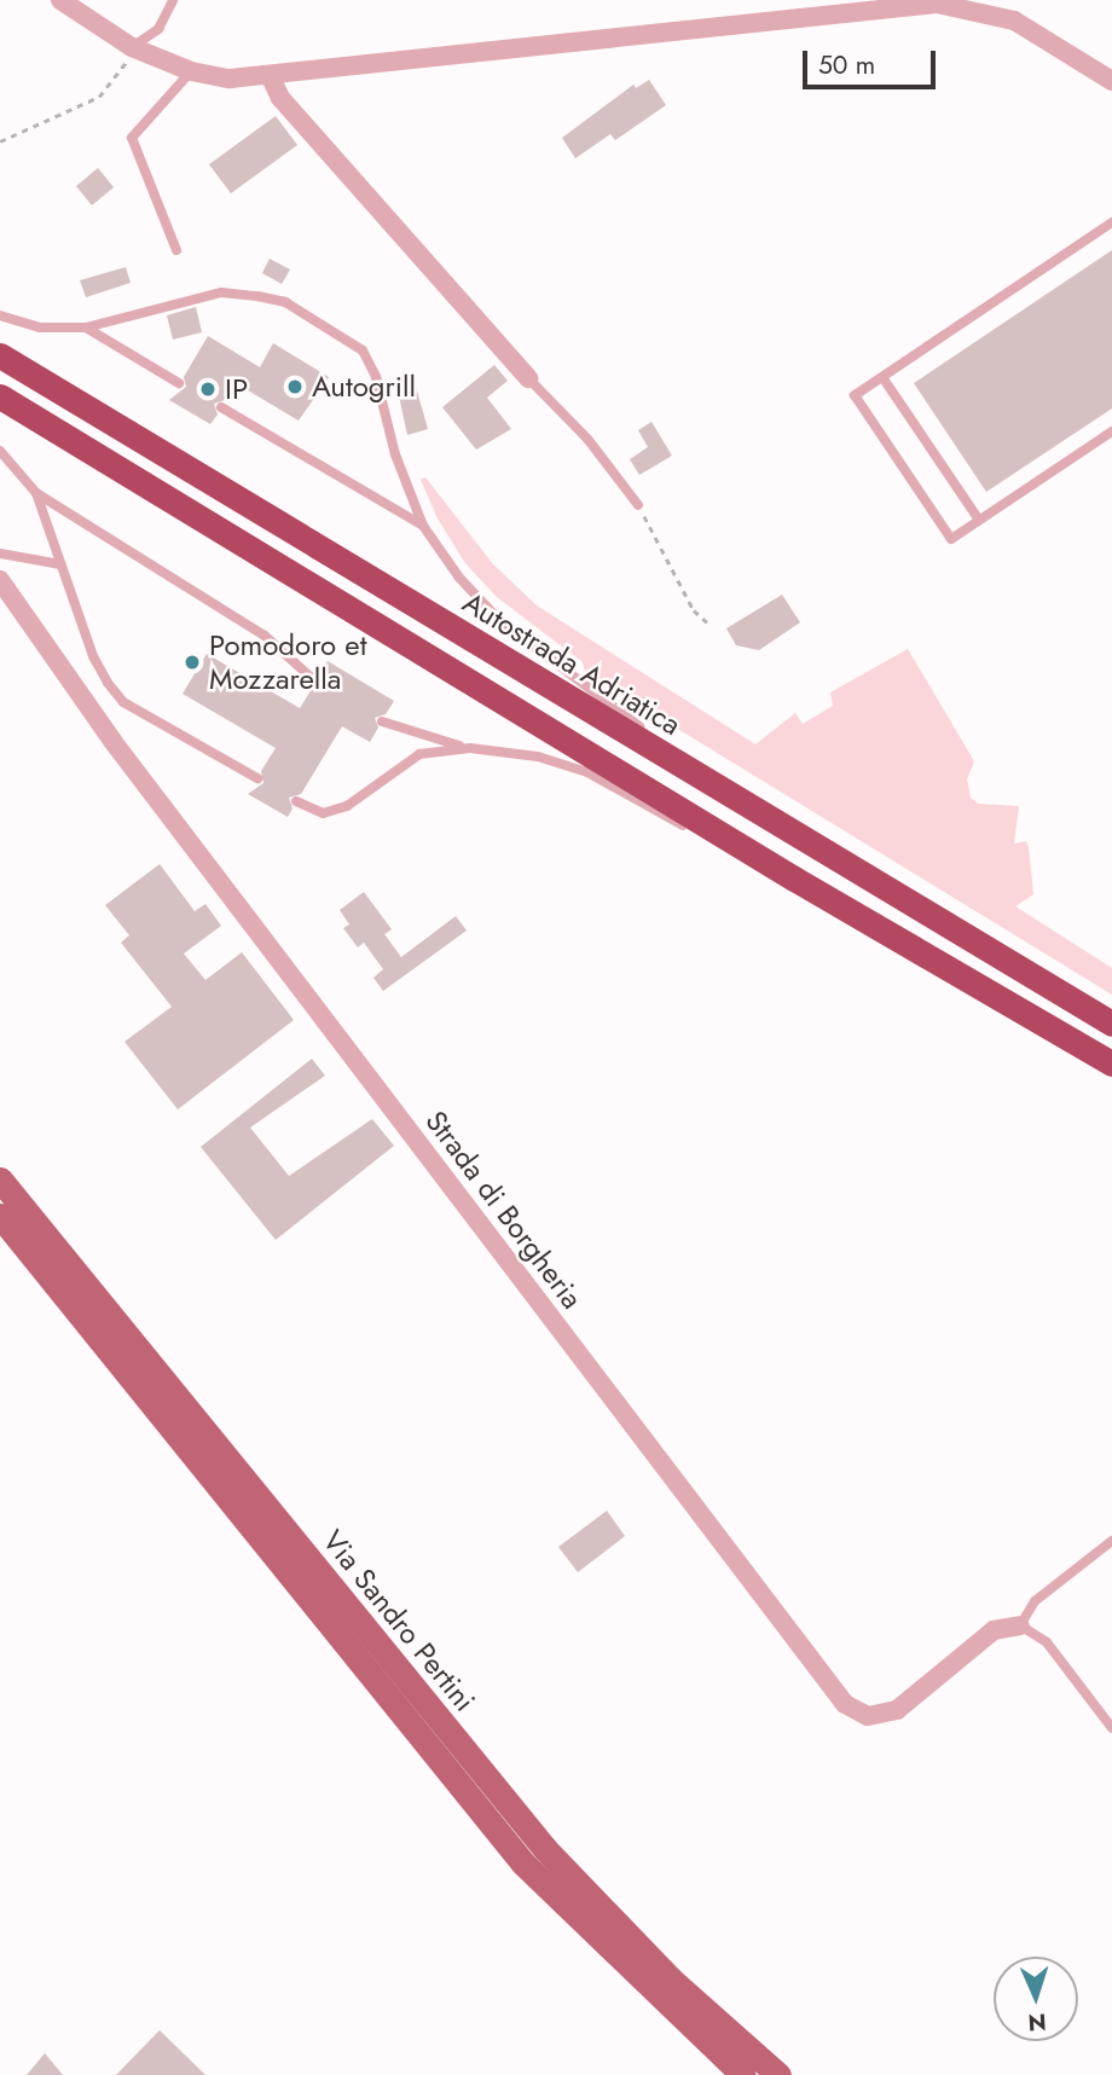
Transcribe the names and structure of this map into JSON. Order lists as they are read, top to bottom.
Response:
{
  "streets": {
    "highway": ["Autostrada Adriatica"],
    "main road": ["Via Sandro Pertini"],
    "street": ["Strada di Borgheria"]
  },
  "places": ["Autogrill", "IP", "Pomodoro et Mozzarella"],
  "scale_bar": "50 m",
  "north": "bottom"
}
